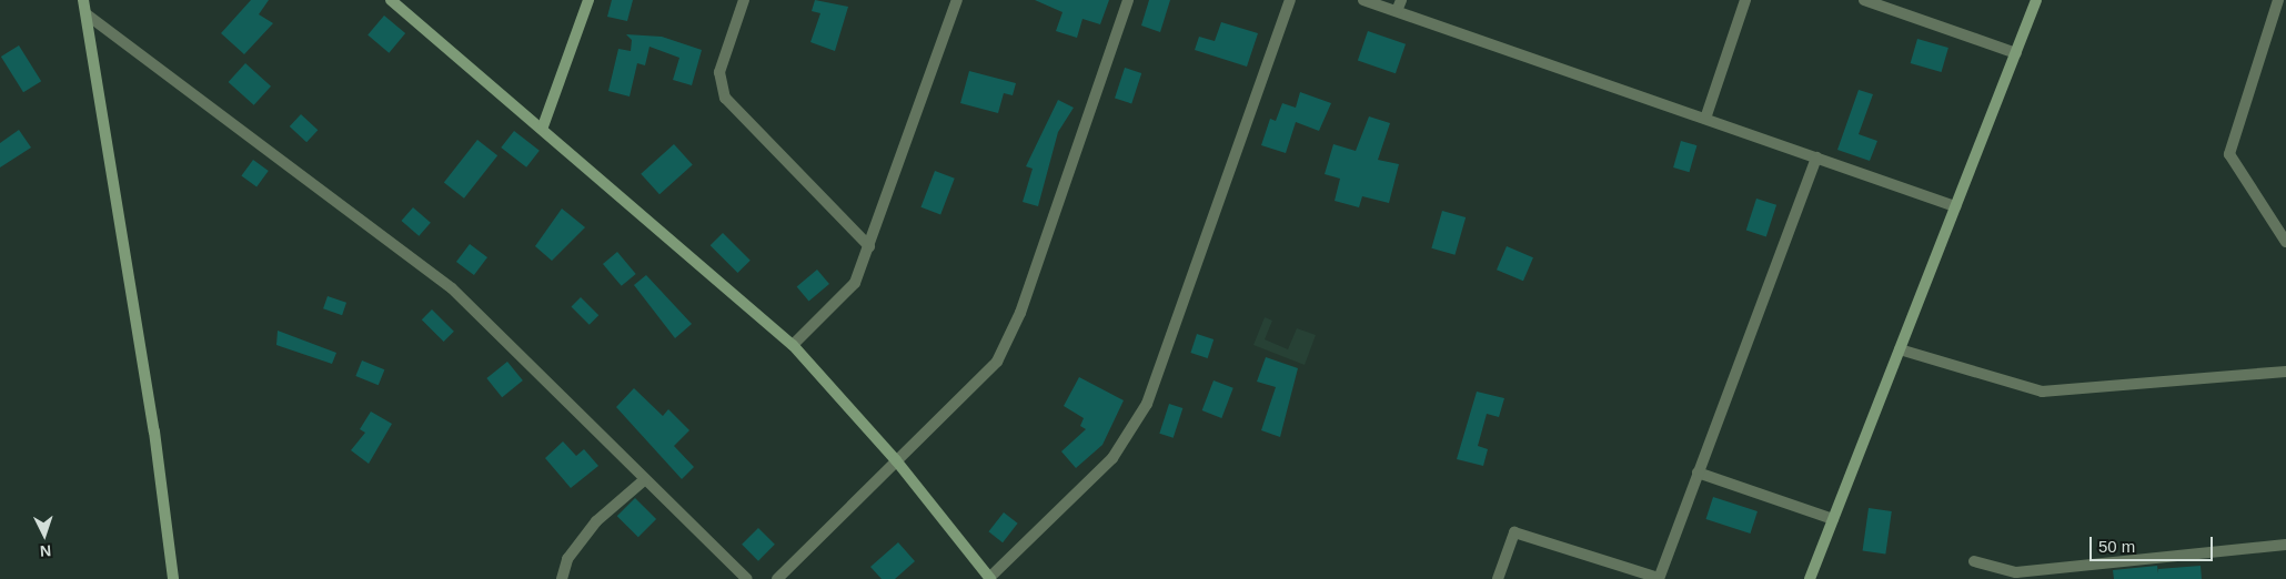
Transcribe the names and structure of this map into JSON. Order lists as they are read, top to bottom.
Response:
{
  "scale_bar": "50 m",
  "north": "bottom"
}
